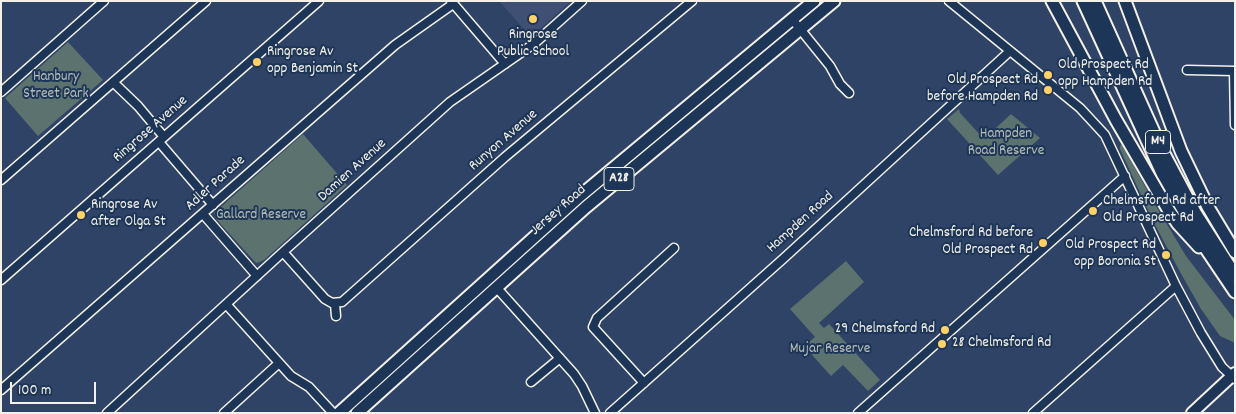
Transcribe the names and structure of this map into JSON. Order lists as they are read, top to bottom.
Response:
{
  "streets": {
    "highway": ["M4", "A28", "Jersey Road"],
    "street": [
      "Ringrose Avenue",
      "Runyon Avenue",
      "Damien Avenue",
      "Adler Parade",
      "Hampden Road"
    ]
  },
  "parks": [
    "Hanbury Street Park",
    "Hampden Road Reserve",
    "Gallard Reserve",
    "Mujar Reserve"
  ],
  "places": [
    "Ringrose Public School",
    "Ringrose Av opp Benjamin St",
    "Old Prospect Rd opp Hampden Rd",
    "Old Prospect Rd before Hampden Rd",
    "Chelmsford Rd after Old Prospect Rd",
    "Ringrose Av after Olga St",
    "Chelmsford Rd before Old Prospect Rd",
    "Old Prospect Rd opp Boronia St",
    "29 Chelmsford Rd",
    "28 Chelmsford Rd"
  ],
  "scale_bar": "100 m"
}
